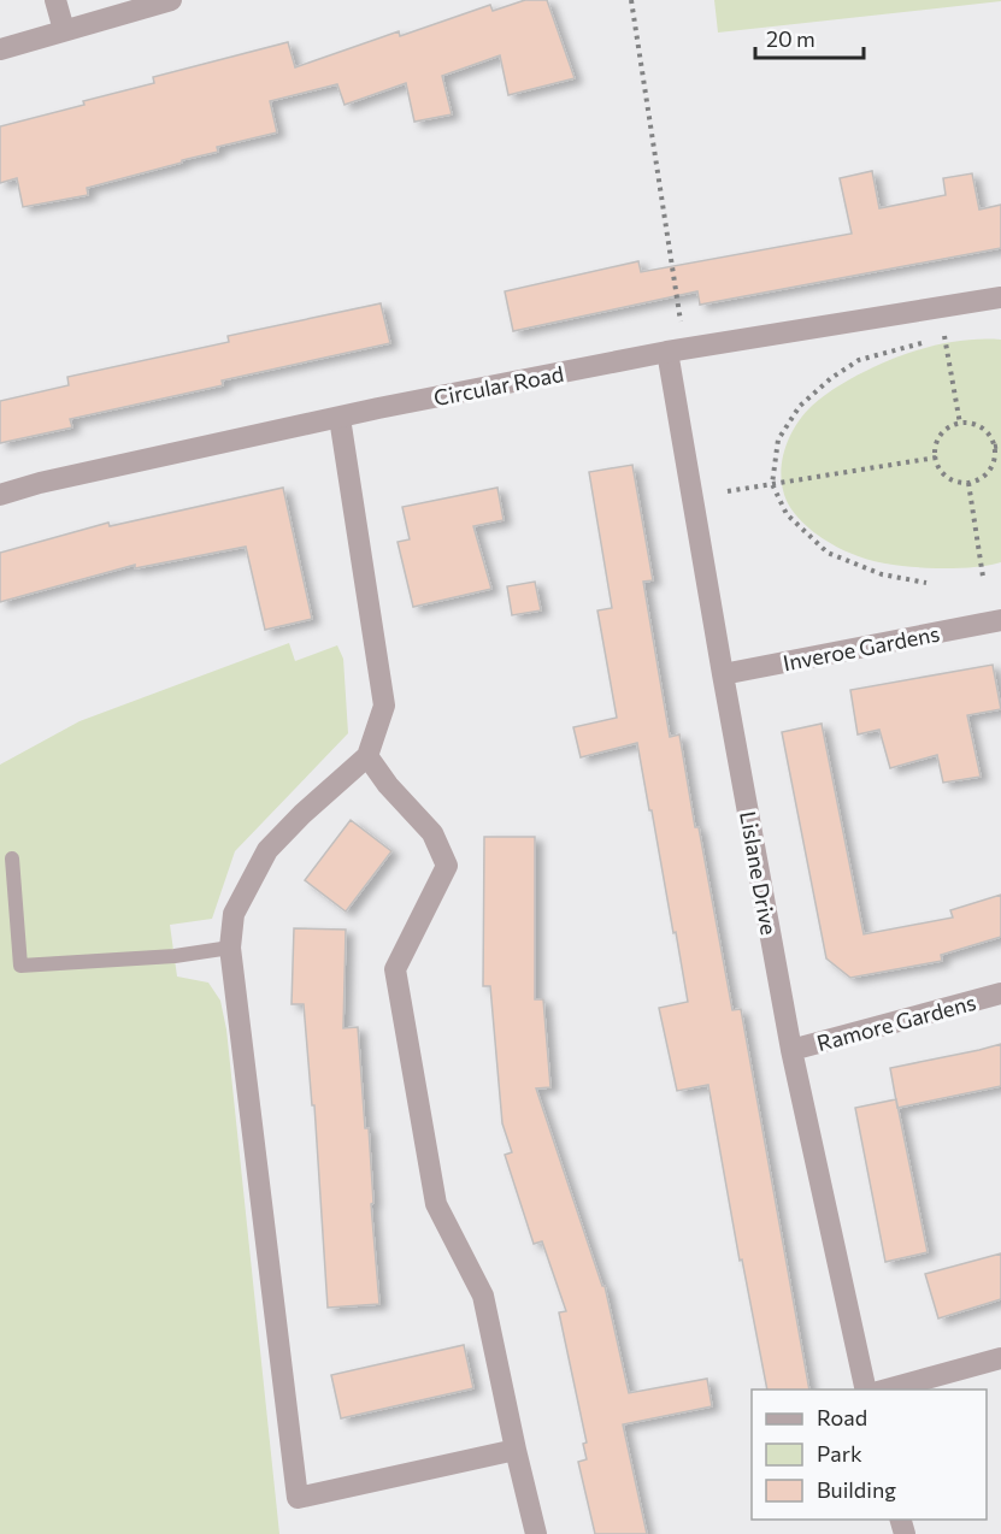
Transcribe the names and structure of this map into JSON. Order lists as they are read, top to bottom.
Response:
{
  "streets": {
    "street": [
      "Circular Road",
      "Inveroe Gardens",
      "Lislane Drive",
      "Ramore Gardens"
    ]
  },
  "crossings": [
    ["Circular Road", "Lislane Drive"],
    ["Inveroe Gardens", "Lislane Drive"],
    ["Lislane Drive", "Ramore Gardens"]
  ],
  "legend": ["Road", "Park", "Building"],
  "scale_bar": "20 m"
}
